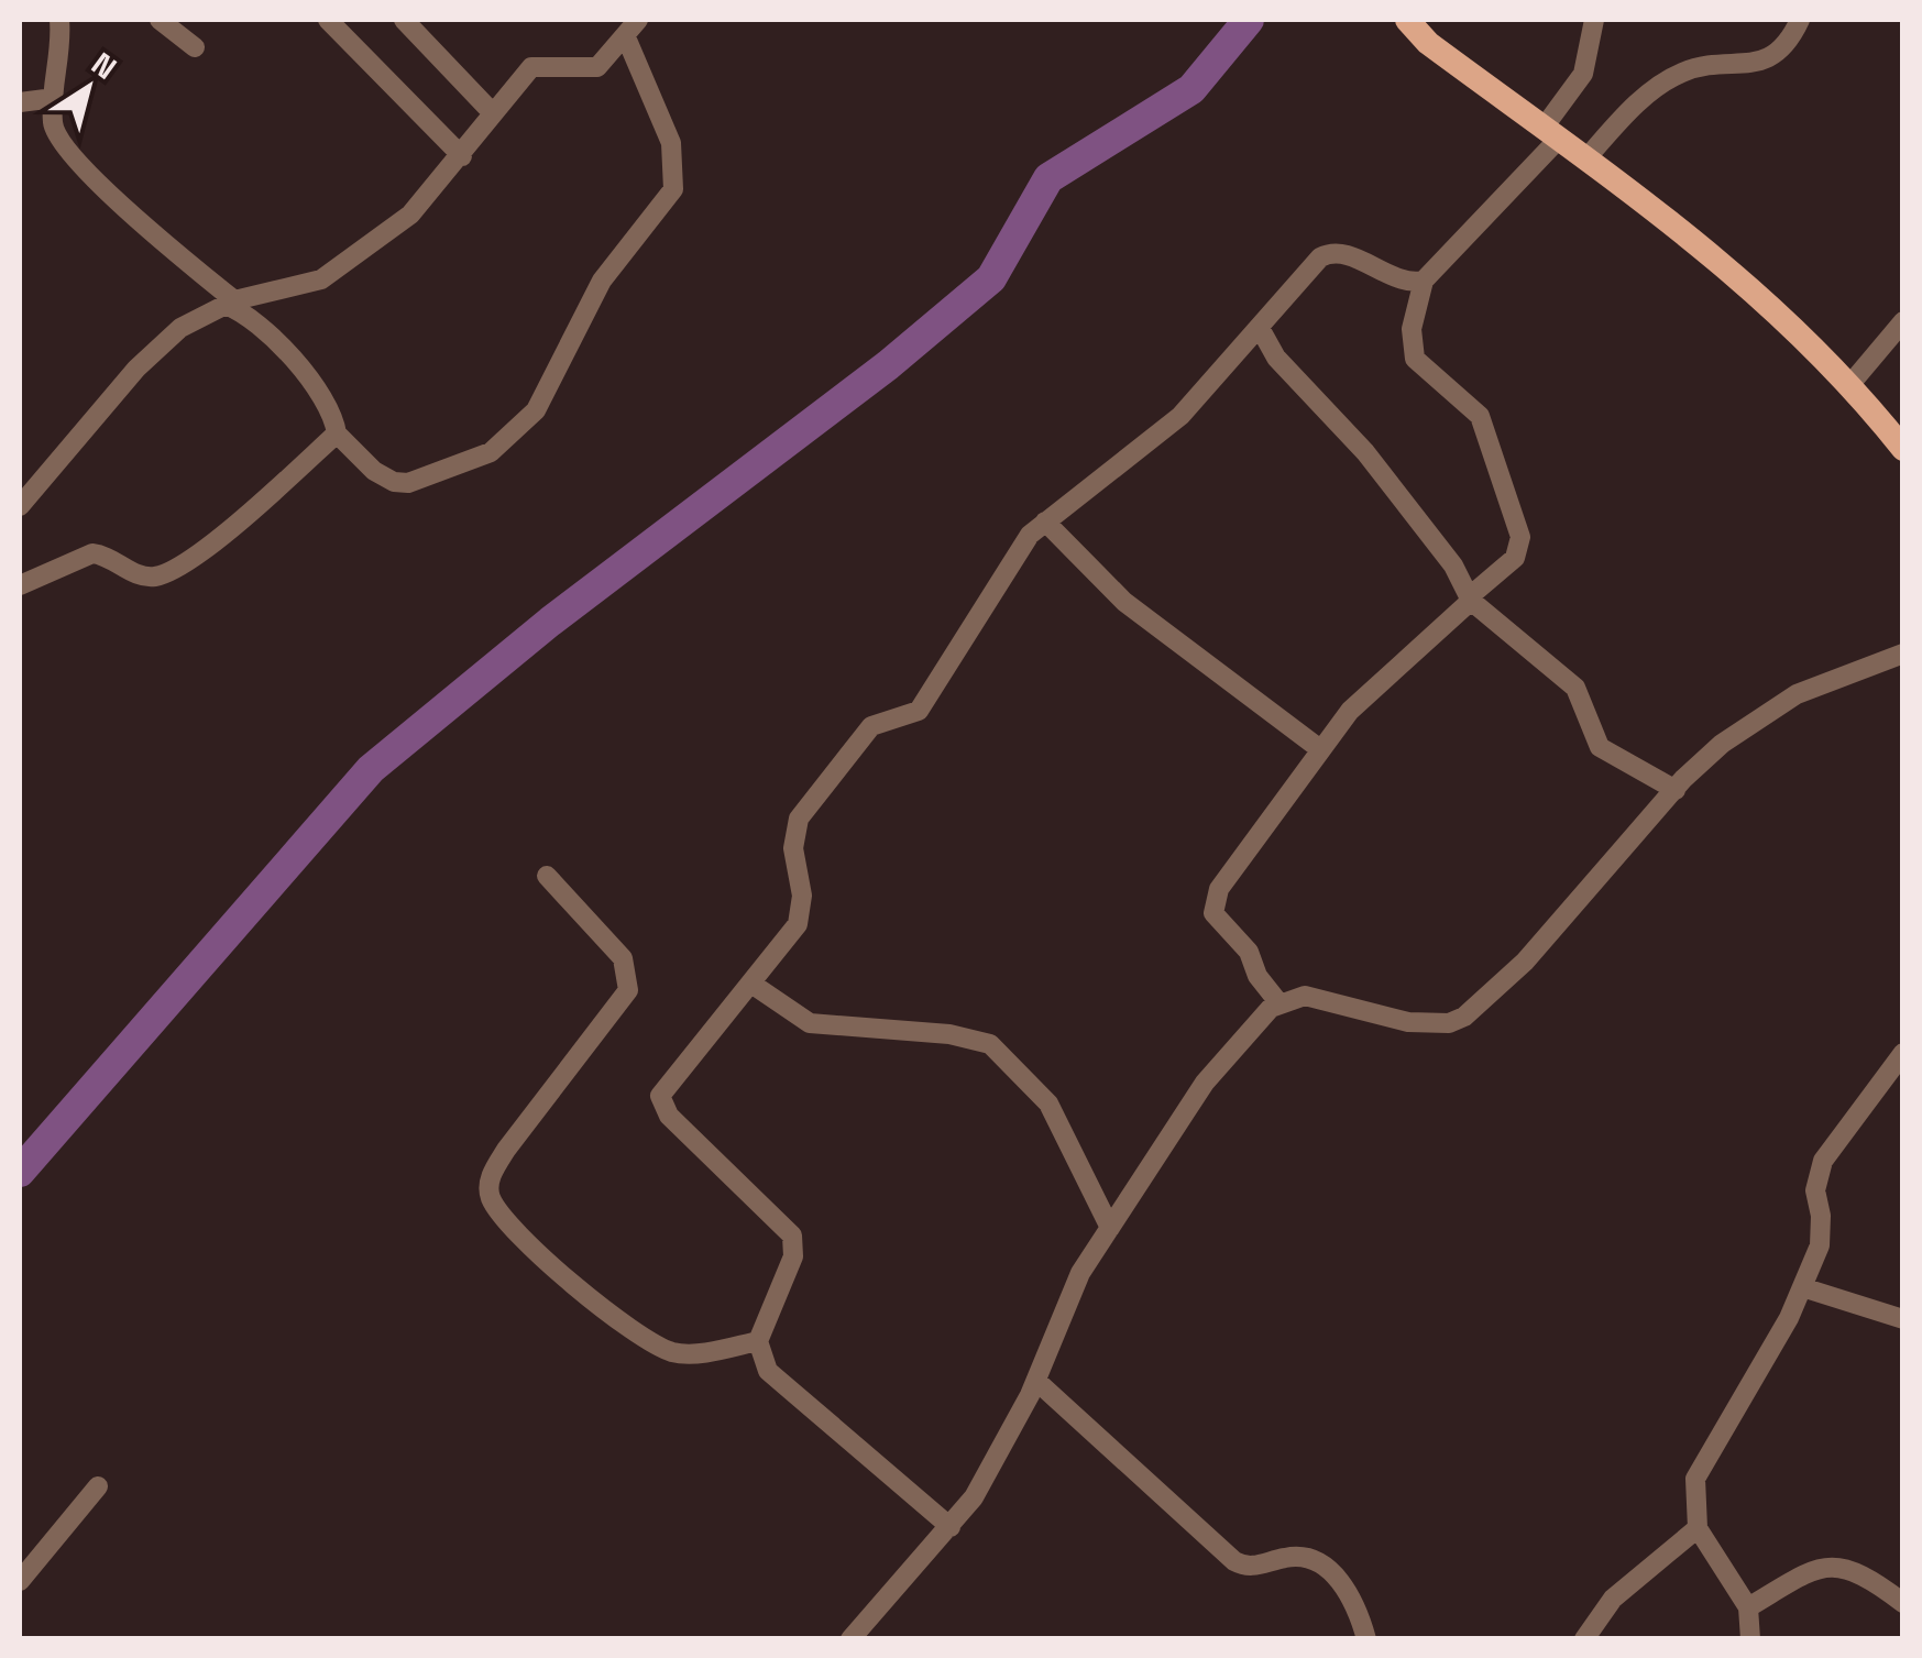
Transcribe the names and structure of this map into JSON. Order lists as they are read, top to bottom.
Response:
{
  "north": "top right"
}
